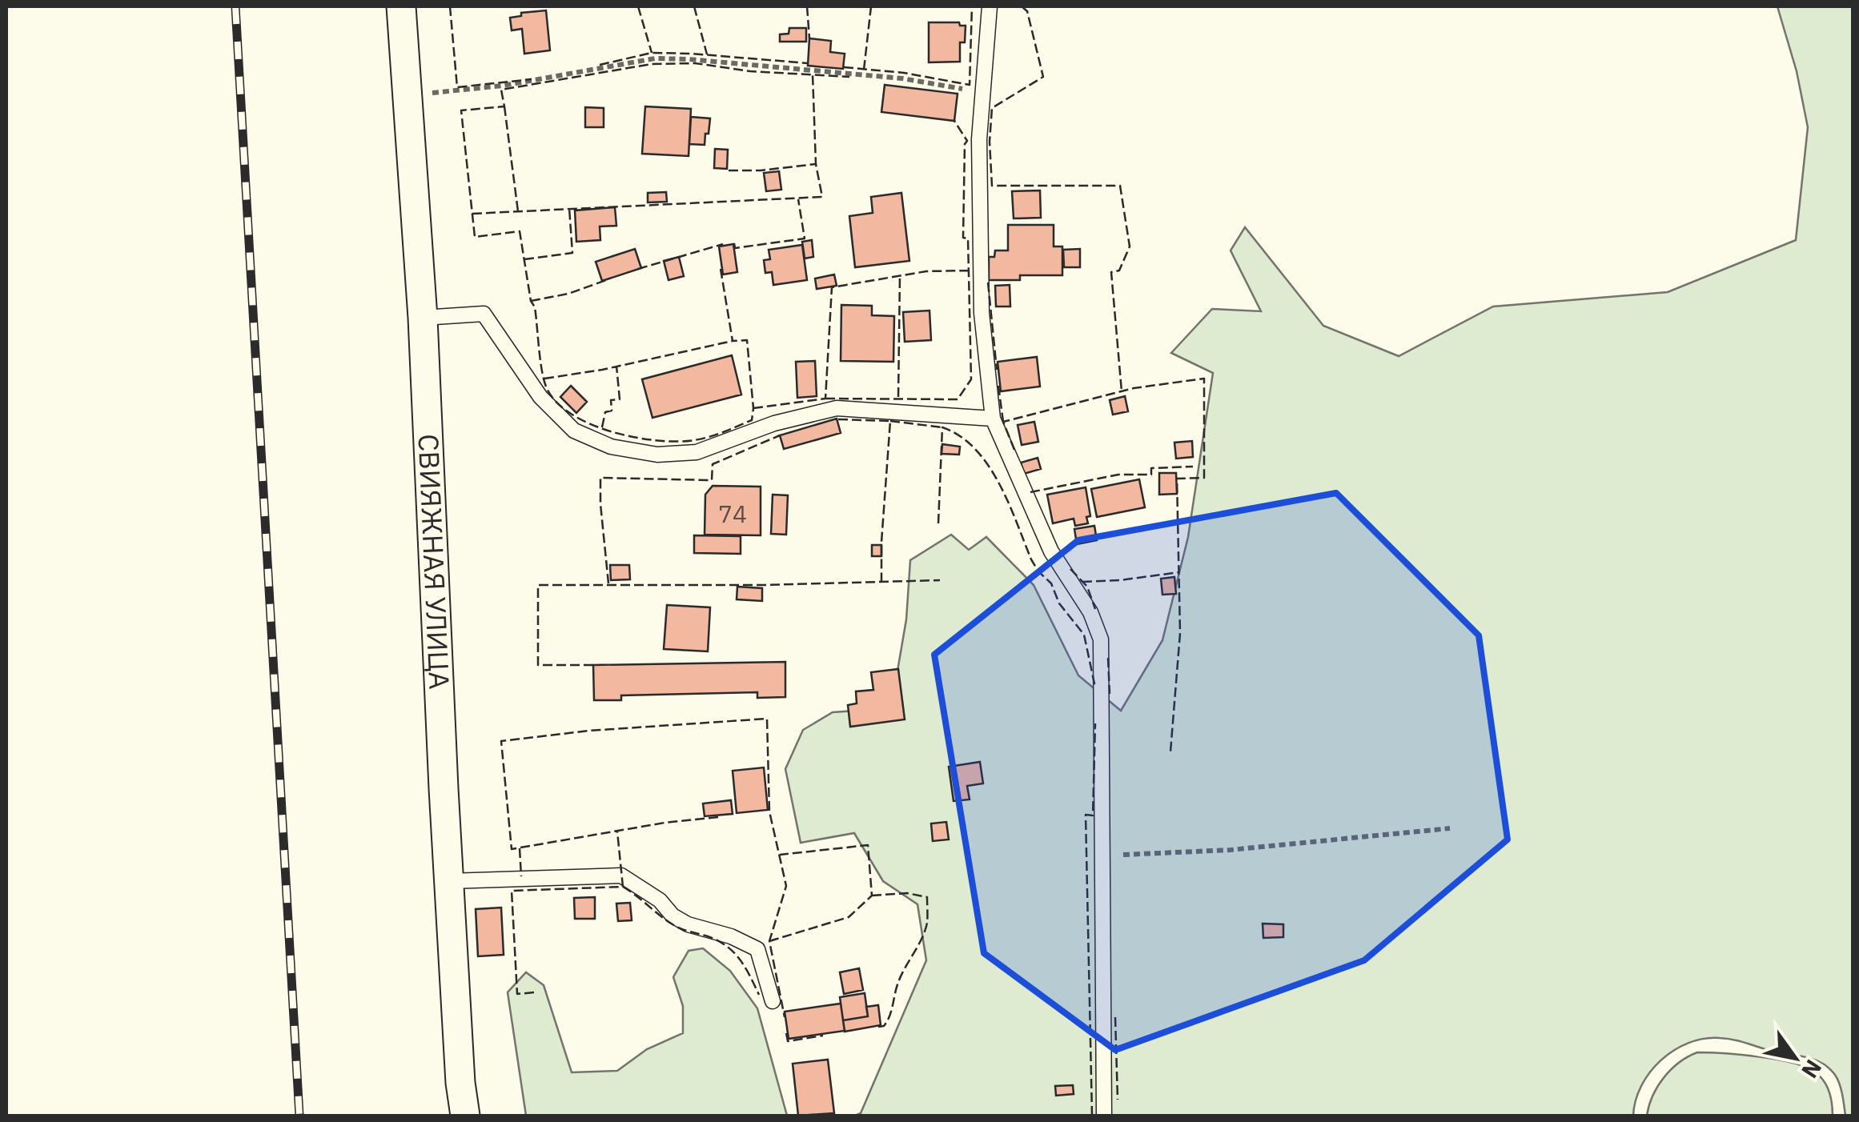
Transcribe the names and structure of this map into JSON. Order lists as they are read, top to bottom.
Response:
{
  "streets": {
    "street": ["СВИЯЖНАЯ УЛИЦА"]
  },
  "house_numbers": ["74"],
  "north": "bottom right"
}
